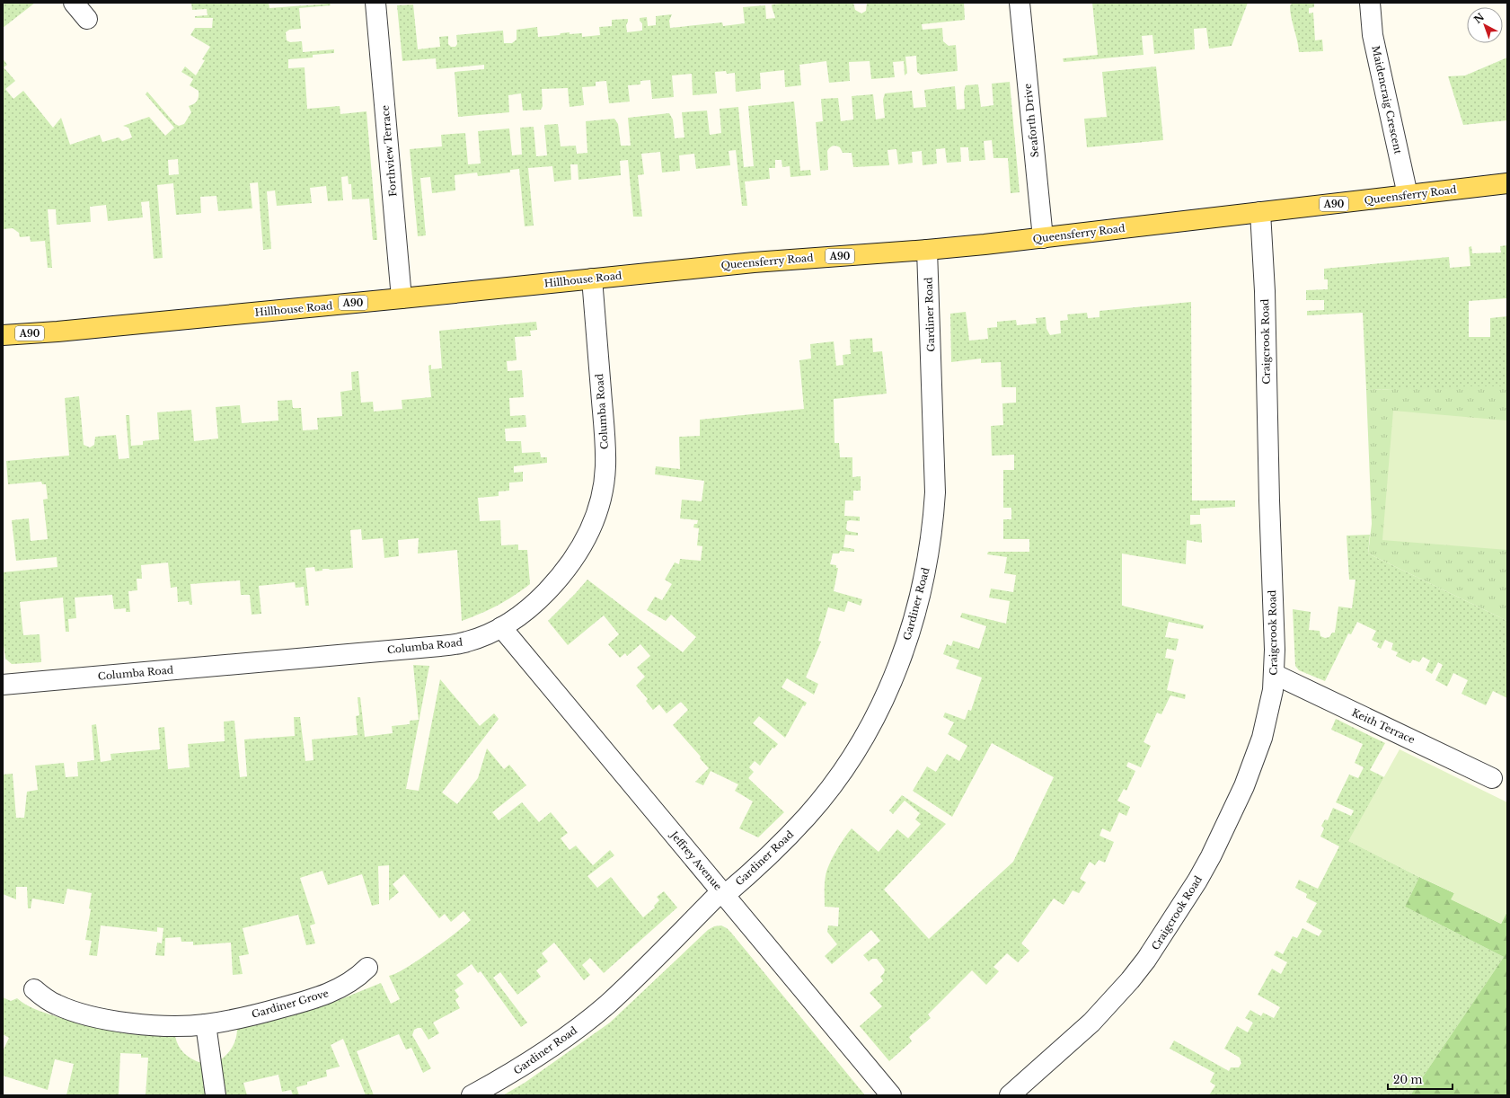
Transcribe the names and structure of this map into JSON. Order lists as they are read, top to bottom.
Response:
{
  "streets": {
    "main road": ["Queensferry Road", "A90", "Hillhouse Road"],
    "street": [
      "Maidencraig Crescent",
      "Seaforth Drive",
      "Forthview Terrace",
      "Gardiner Road",
      "Craigcrook Road",
      "Columba Road",
      "Keith Terrace",
      "Jeffrey Avenue",
      "Gardiner Grove"
    ]
  },
  "crossings": [
    ["Maidencraig Crescent", "Queensferry Road"],
    ["Seaforth Drive", "Queensferry Road"],
    ["Forthview Terrace", "Hillhouse Road"],
    ["Queensferry Road", "Hillhouse Road"],
    ["Queensferry Road", "Gardiner Road"],
    ["Queensferry Road", "Craigcrook Road"],
    ["Hillhouse Road", "Columba Road"],
    ["Gardiner Road", "Jeffrey Avenue"],
    ["Craigcrook Road", "Keith Terrace"],
    ["Columba Road", "Jeffrey Avenue"]
  ],
  "scale_bar": "20 m",
  "north": "top left"
}
